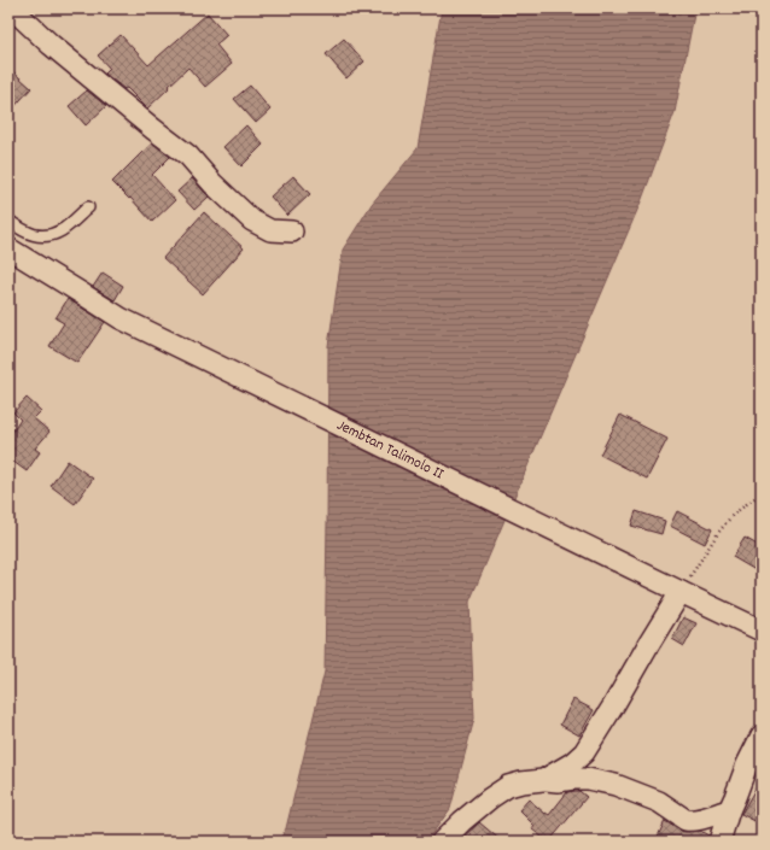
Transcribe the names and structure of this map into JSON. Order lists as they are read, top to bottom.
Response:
{
  "streets": {
    "street": ["Jembtan Talimolo II"]
  }
}
